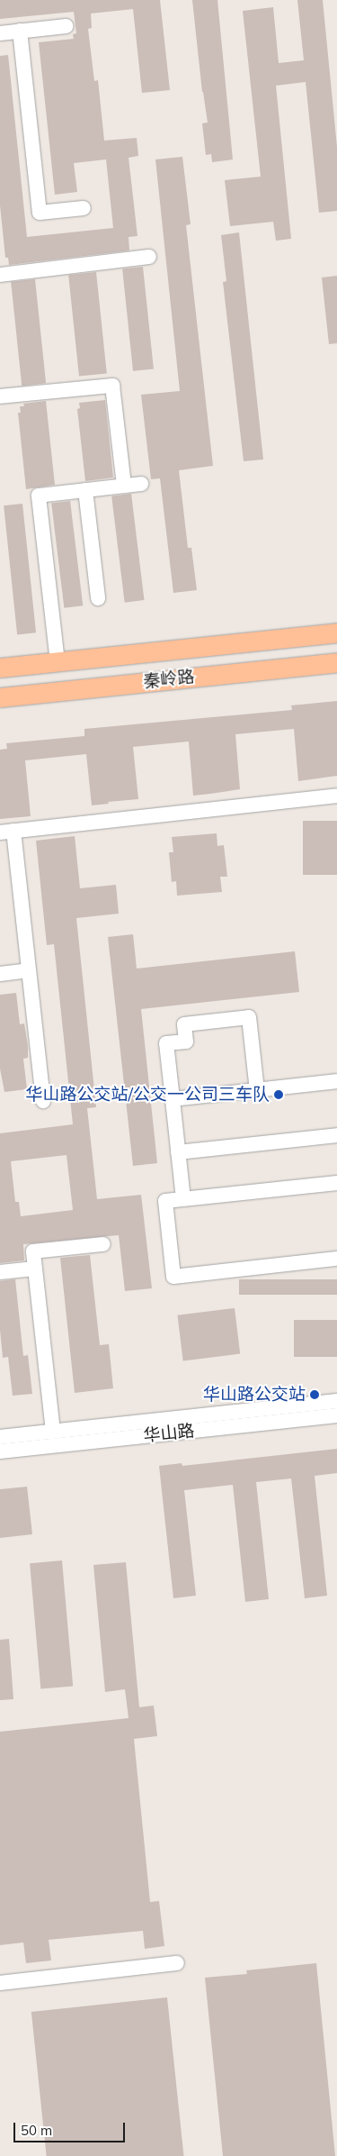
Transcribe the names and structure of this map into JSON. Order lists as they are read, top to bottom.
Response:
{
  "streets": {
    "main road": ["秦岭路"],
    "street": ["华山路"]
  },
  "places": ["华山路公交站/公交一公司三车队", "华山路公交站"],
  "scale_bar": "50 m"
}
